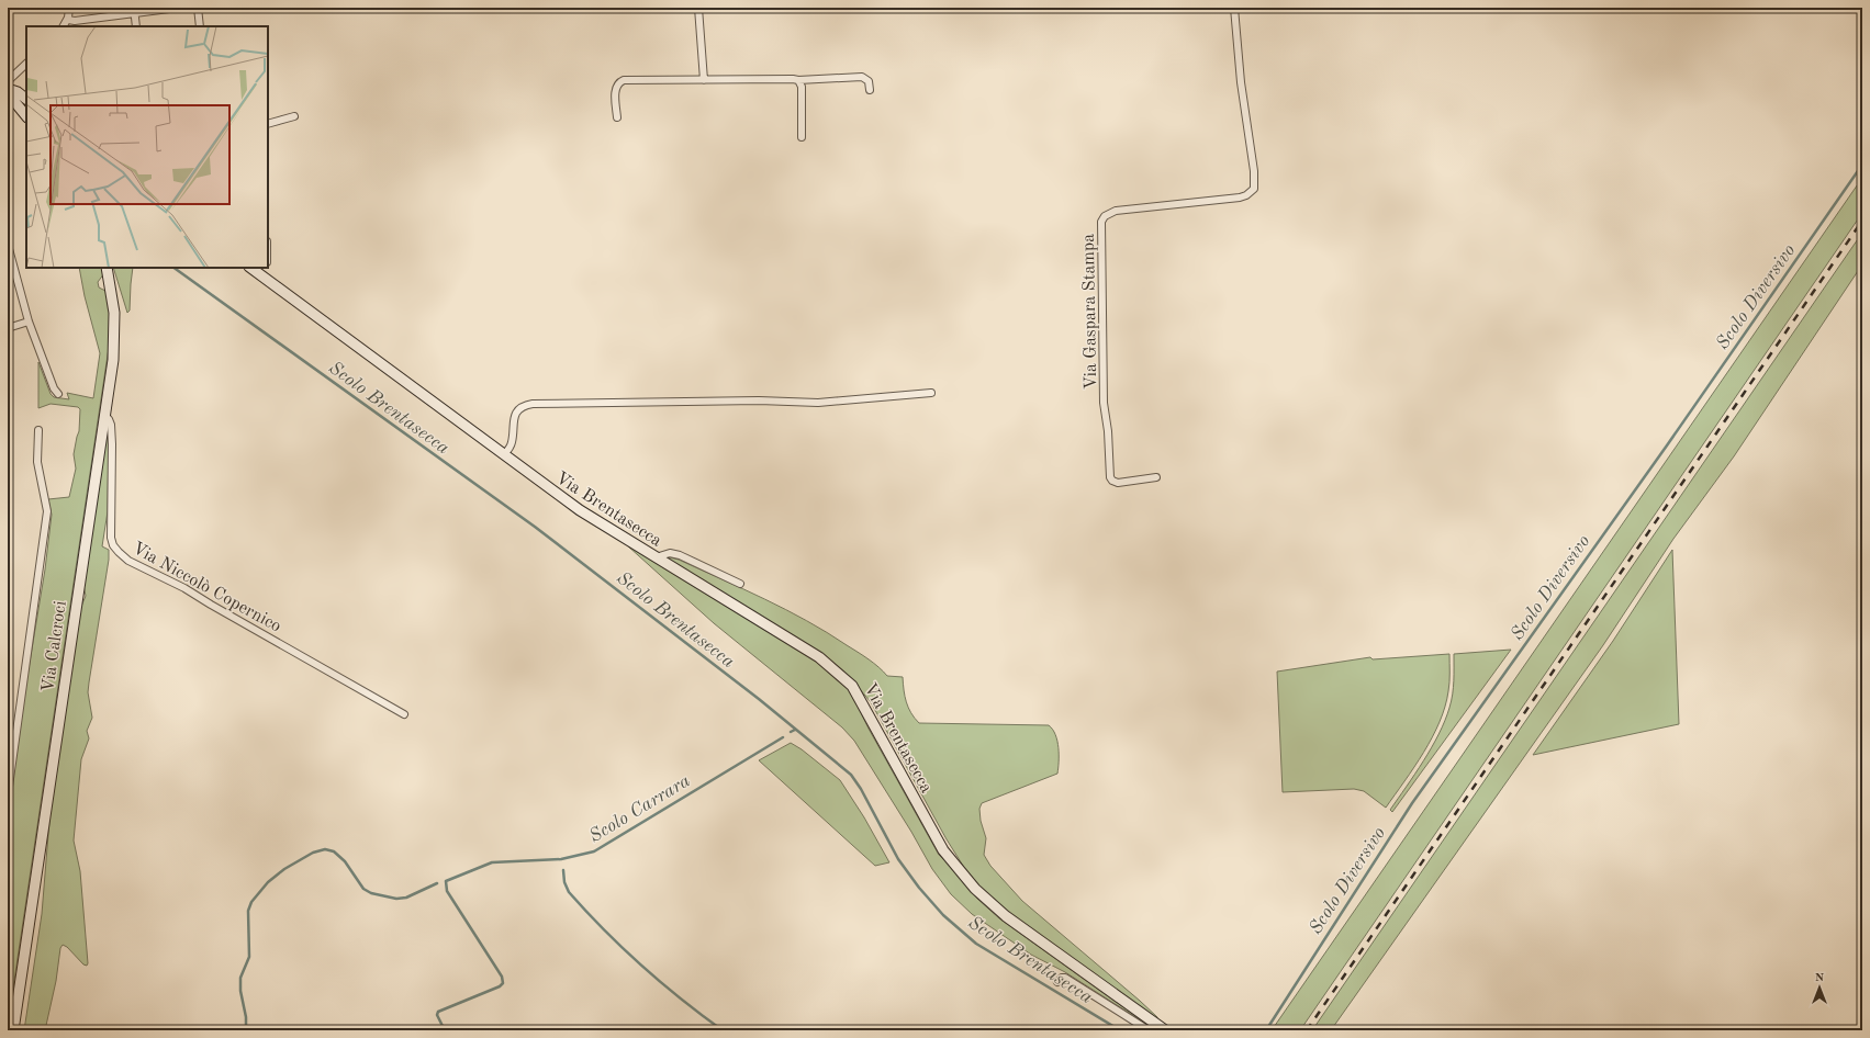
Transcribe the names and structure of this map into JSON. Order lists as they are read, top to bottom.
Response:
{
  "streets": {
    "street": [
      "Via Gaspara Stampa",
      "Via Brentasecca",
      "Via Niccolò Copernico",
      "Via Calcroci"
    ]
  },
  "crossings": [
    ["Via Niccolò Copernico", "Via Calcroci"]
  ],
  "water": ["Scolo Diversivo", "Scolo Brentasecca", "Scolo Carrara"],
  "north": "top"
}
